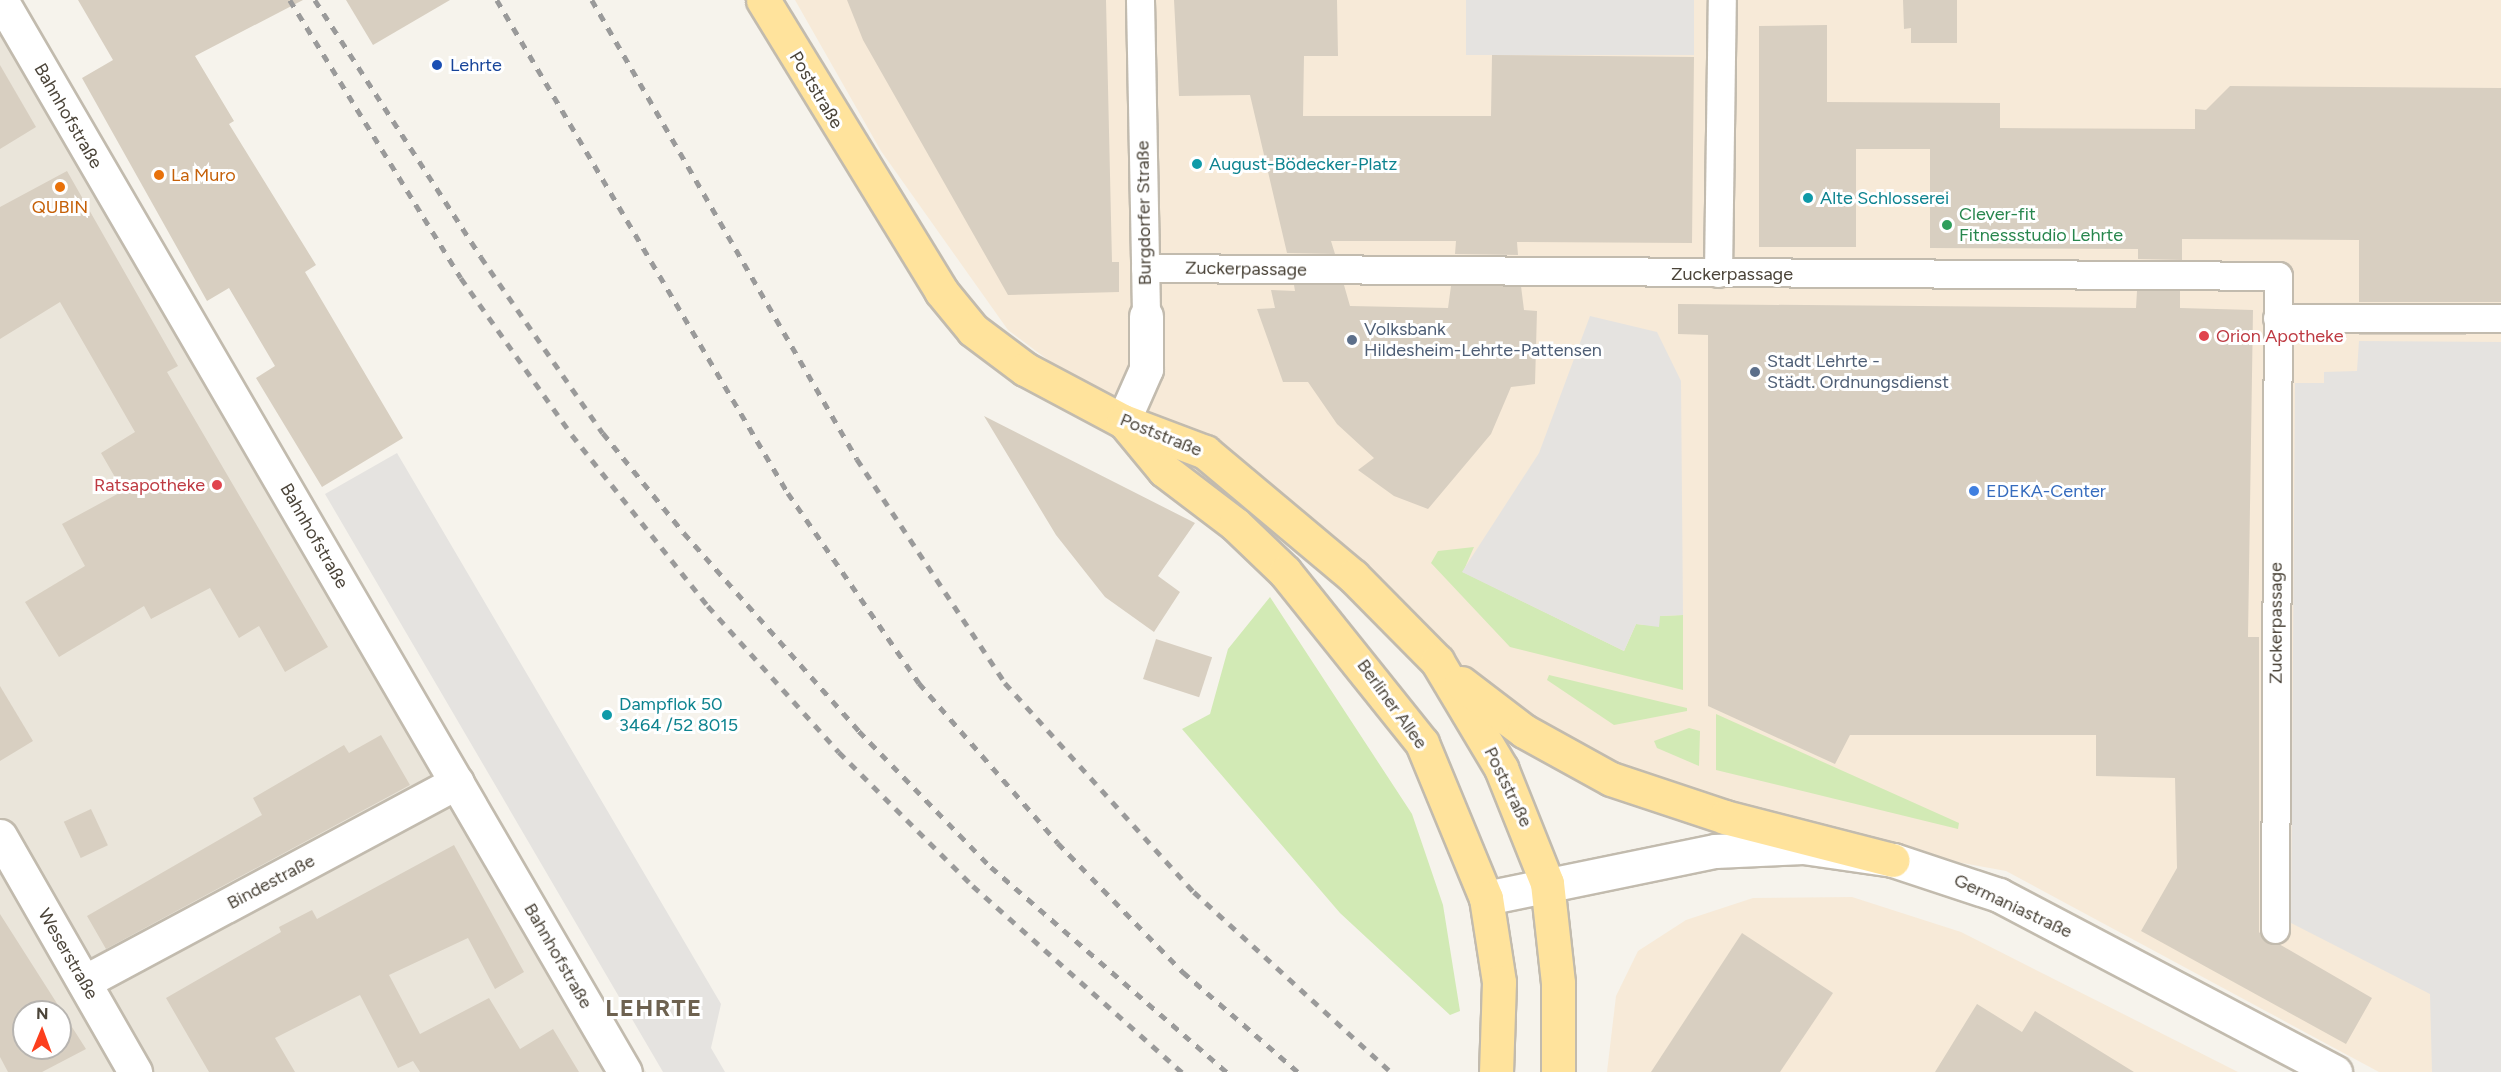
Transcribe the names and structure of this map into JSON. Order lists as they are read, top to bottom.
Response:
{
  "streets": {
    "main road": ["Poststraße", "Berliner Allee"],
    "street": [
      "Bahnhofstraße",
      "Burgdorfer Straße",
      "Zuckerpassage",
      "Bindestraße",
      "Germaniastraße",
      "Weserstraße"
    ]
  },
  "crossings": [
    ["Poststraße", "Burgdorfer Straße"],
    ["Poststraße", "Berliner Allee"],
    ["Poststraße", "Germaniastraße"],
    ["Bahnhofstraße", "Bindestraße"],
    ["Burgdorfer Straße", "Zuckerpassage"],
    ["Burgdorfer Straße", "Berliner Allee"],
    ["Berliner Allee", "Germaniastraße"],
    ["Bindestraße", "Weserstraße"]
  ],
  "districts": ["LEHRTE"],
  "places": [
    "Lehrte",
    "August-Bödecker-Platz",
    "La Muro",
    "QUBIN",
    "Alte Schlosserei",
    "Clever-fit Fitnessstudio Lehrte",
    "Orion Apotheke",
    "Volksbank Hildesheim-Lehrte-Pattensen",
    "Stadt Lehrte - Städt. Ordnungsdienst",
    "Ratsapotheke",
    "EDEKA-Center",
    "Dampflok 50 3464 /52 8015"
  ],
  "north": "top"
}
